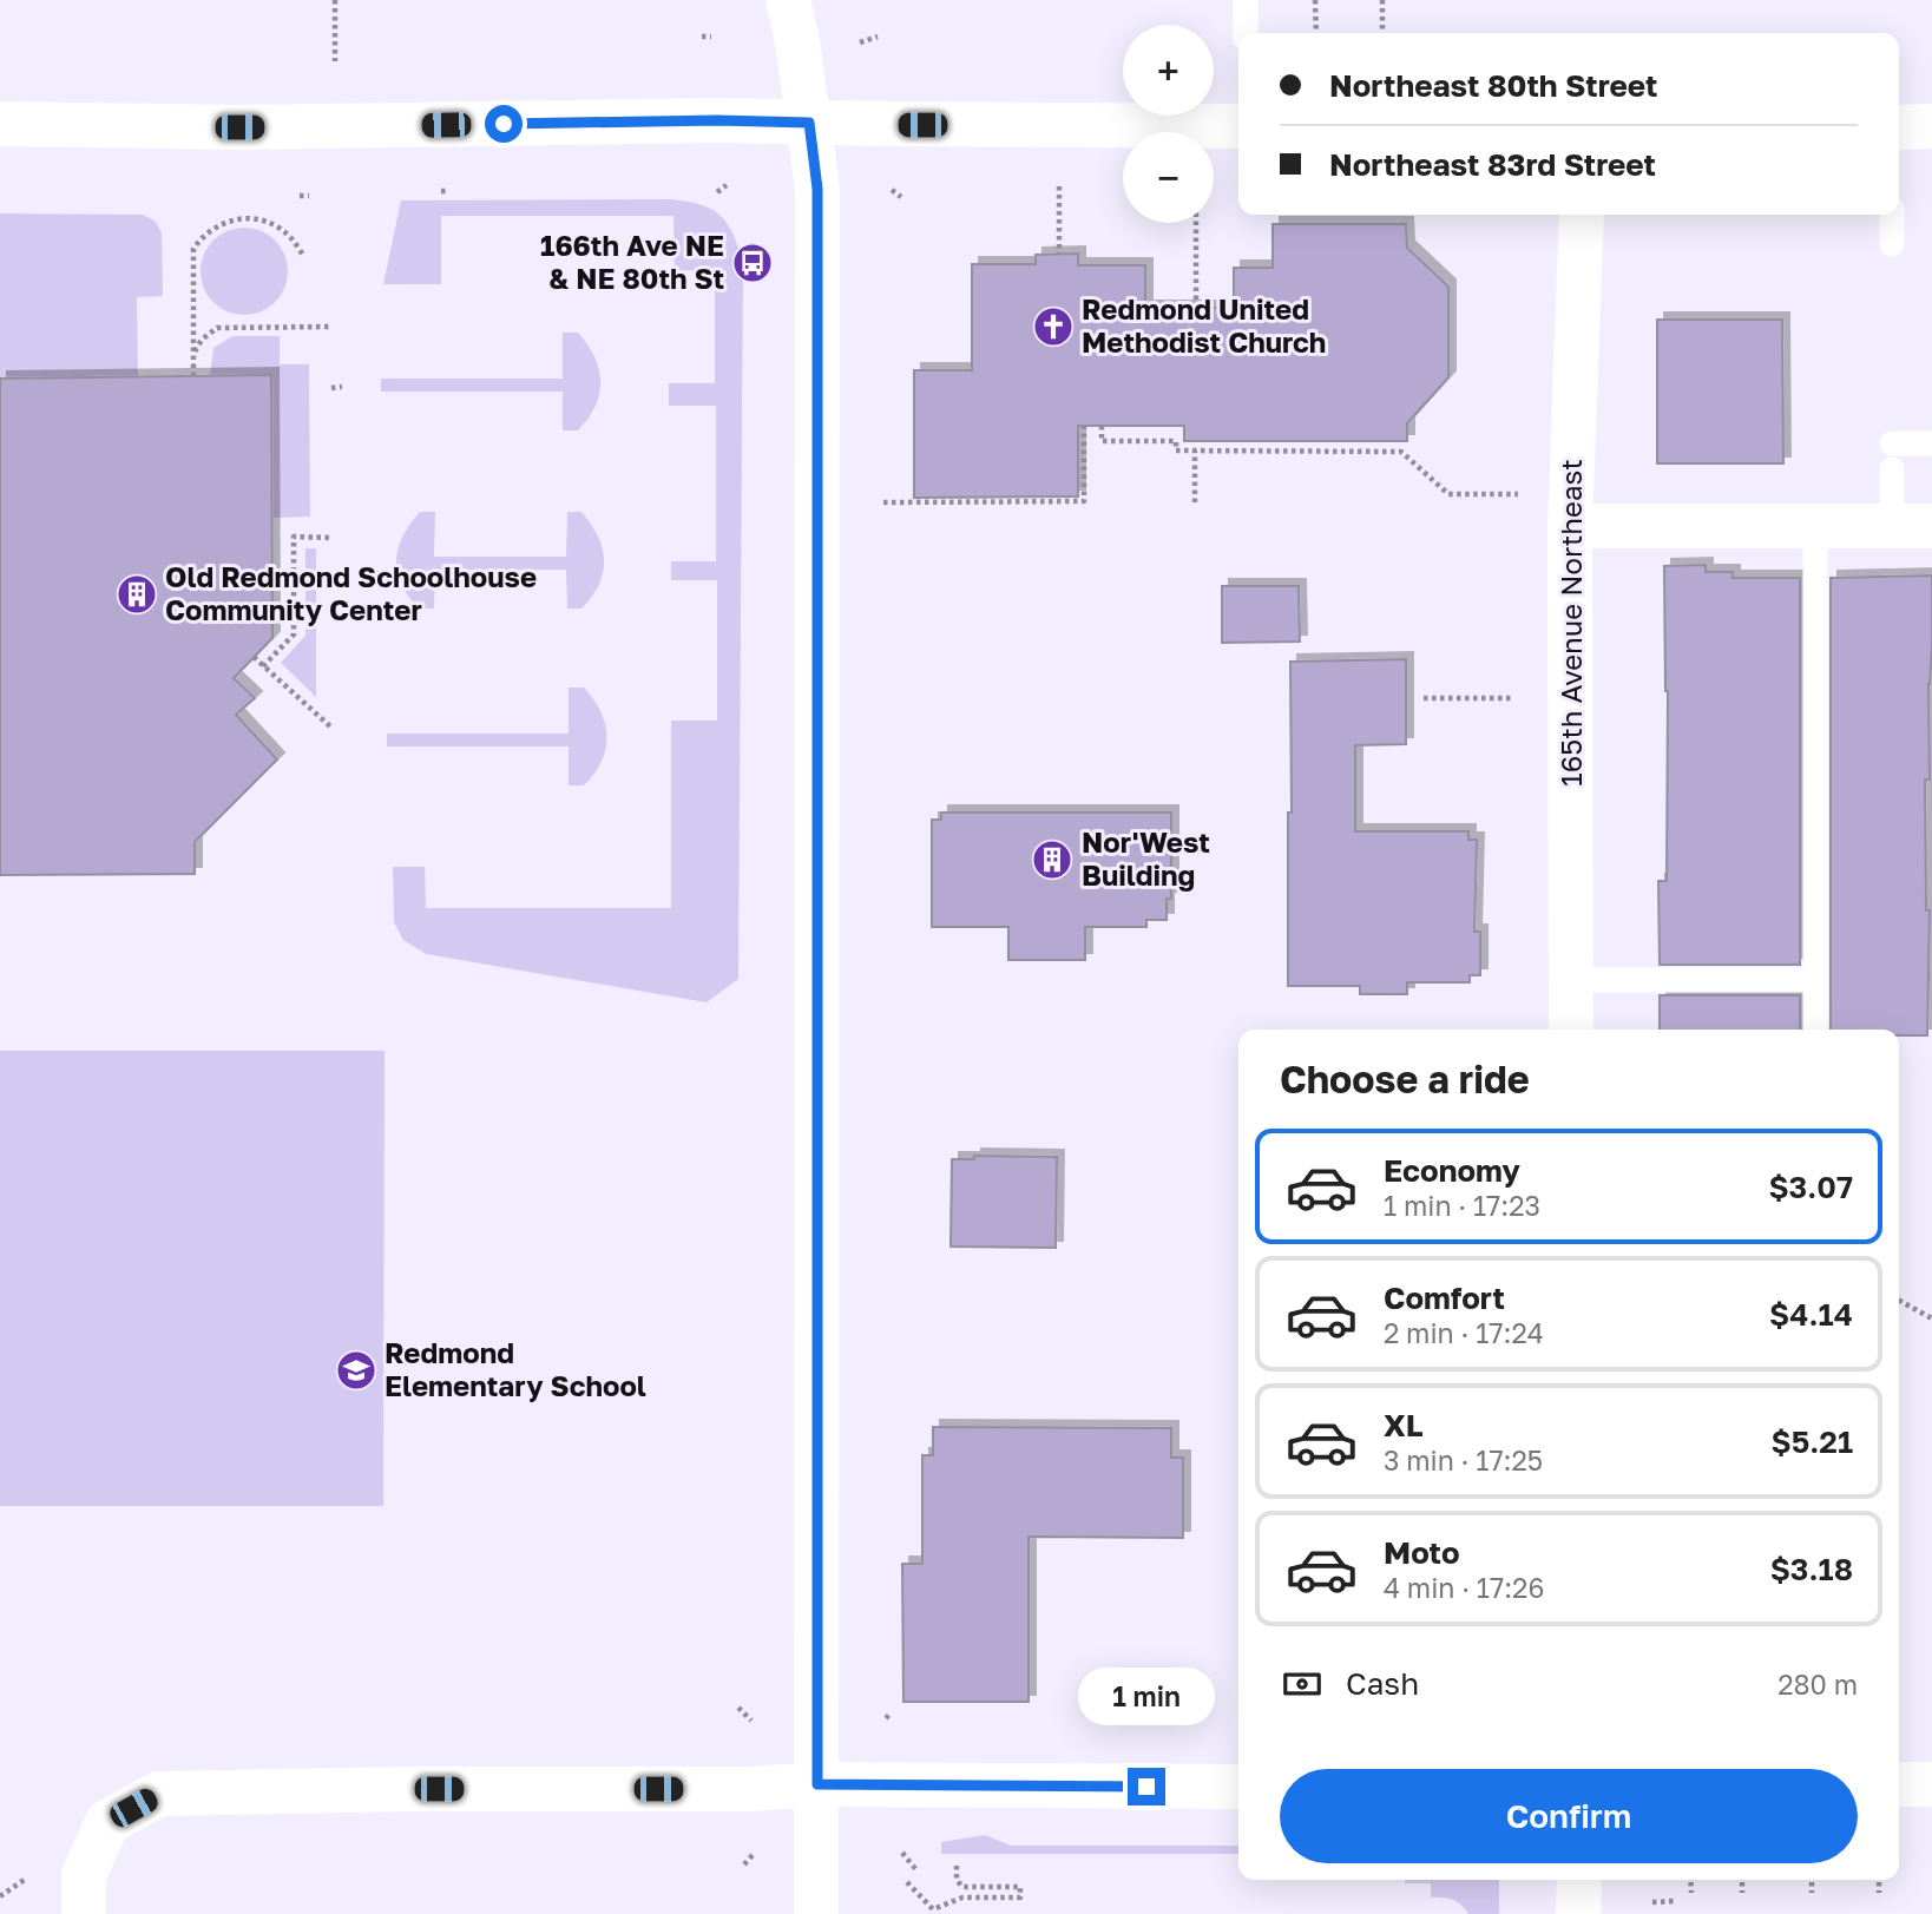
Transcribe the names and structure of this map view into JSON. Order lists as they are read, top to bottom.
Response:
{
  "streets": {
    "street": ["165th Avenue Northeast"]
  },
  "places": {
    "bus stop": ["166th Ave NE & NE 80th St"],
    "church": ["Redmond United Methodist Church"],
    "building": ["Old Redmond Schoolhouse Community Center", "Nor'West Building"],
    "school or university": ["Redmond Elementary School"]
  },
  "page": {
    "map_buttons": ["+", "−"],
    "banner": ["Northeast 80th Street", "Northeast 83rd Street"],
    "heading": "Choose a ride",
    "list": [
      {
        "name": "Economy",
        "note": "1 min · 17:23",
        "value": "$3.07"
      },
      {
        "name": "Comfort",
        "note": "2 min · 17:24",
        "value": "$4.14"
      },
      {
        "name": "XL",
        "note": "3 min · 17:25",
        "value": "$5.21"
      },
      {
        "name": "Moto",
        "note": "4 min · 17:26",
        "value": "$3.18"
      }
    ],
    "pay": ["Cash", "280 m"],
    "bubble": "1 min",
    "buttons": "Confirm"
  }
}
